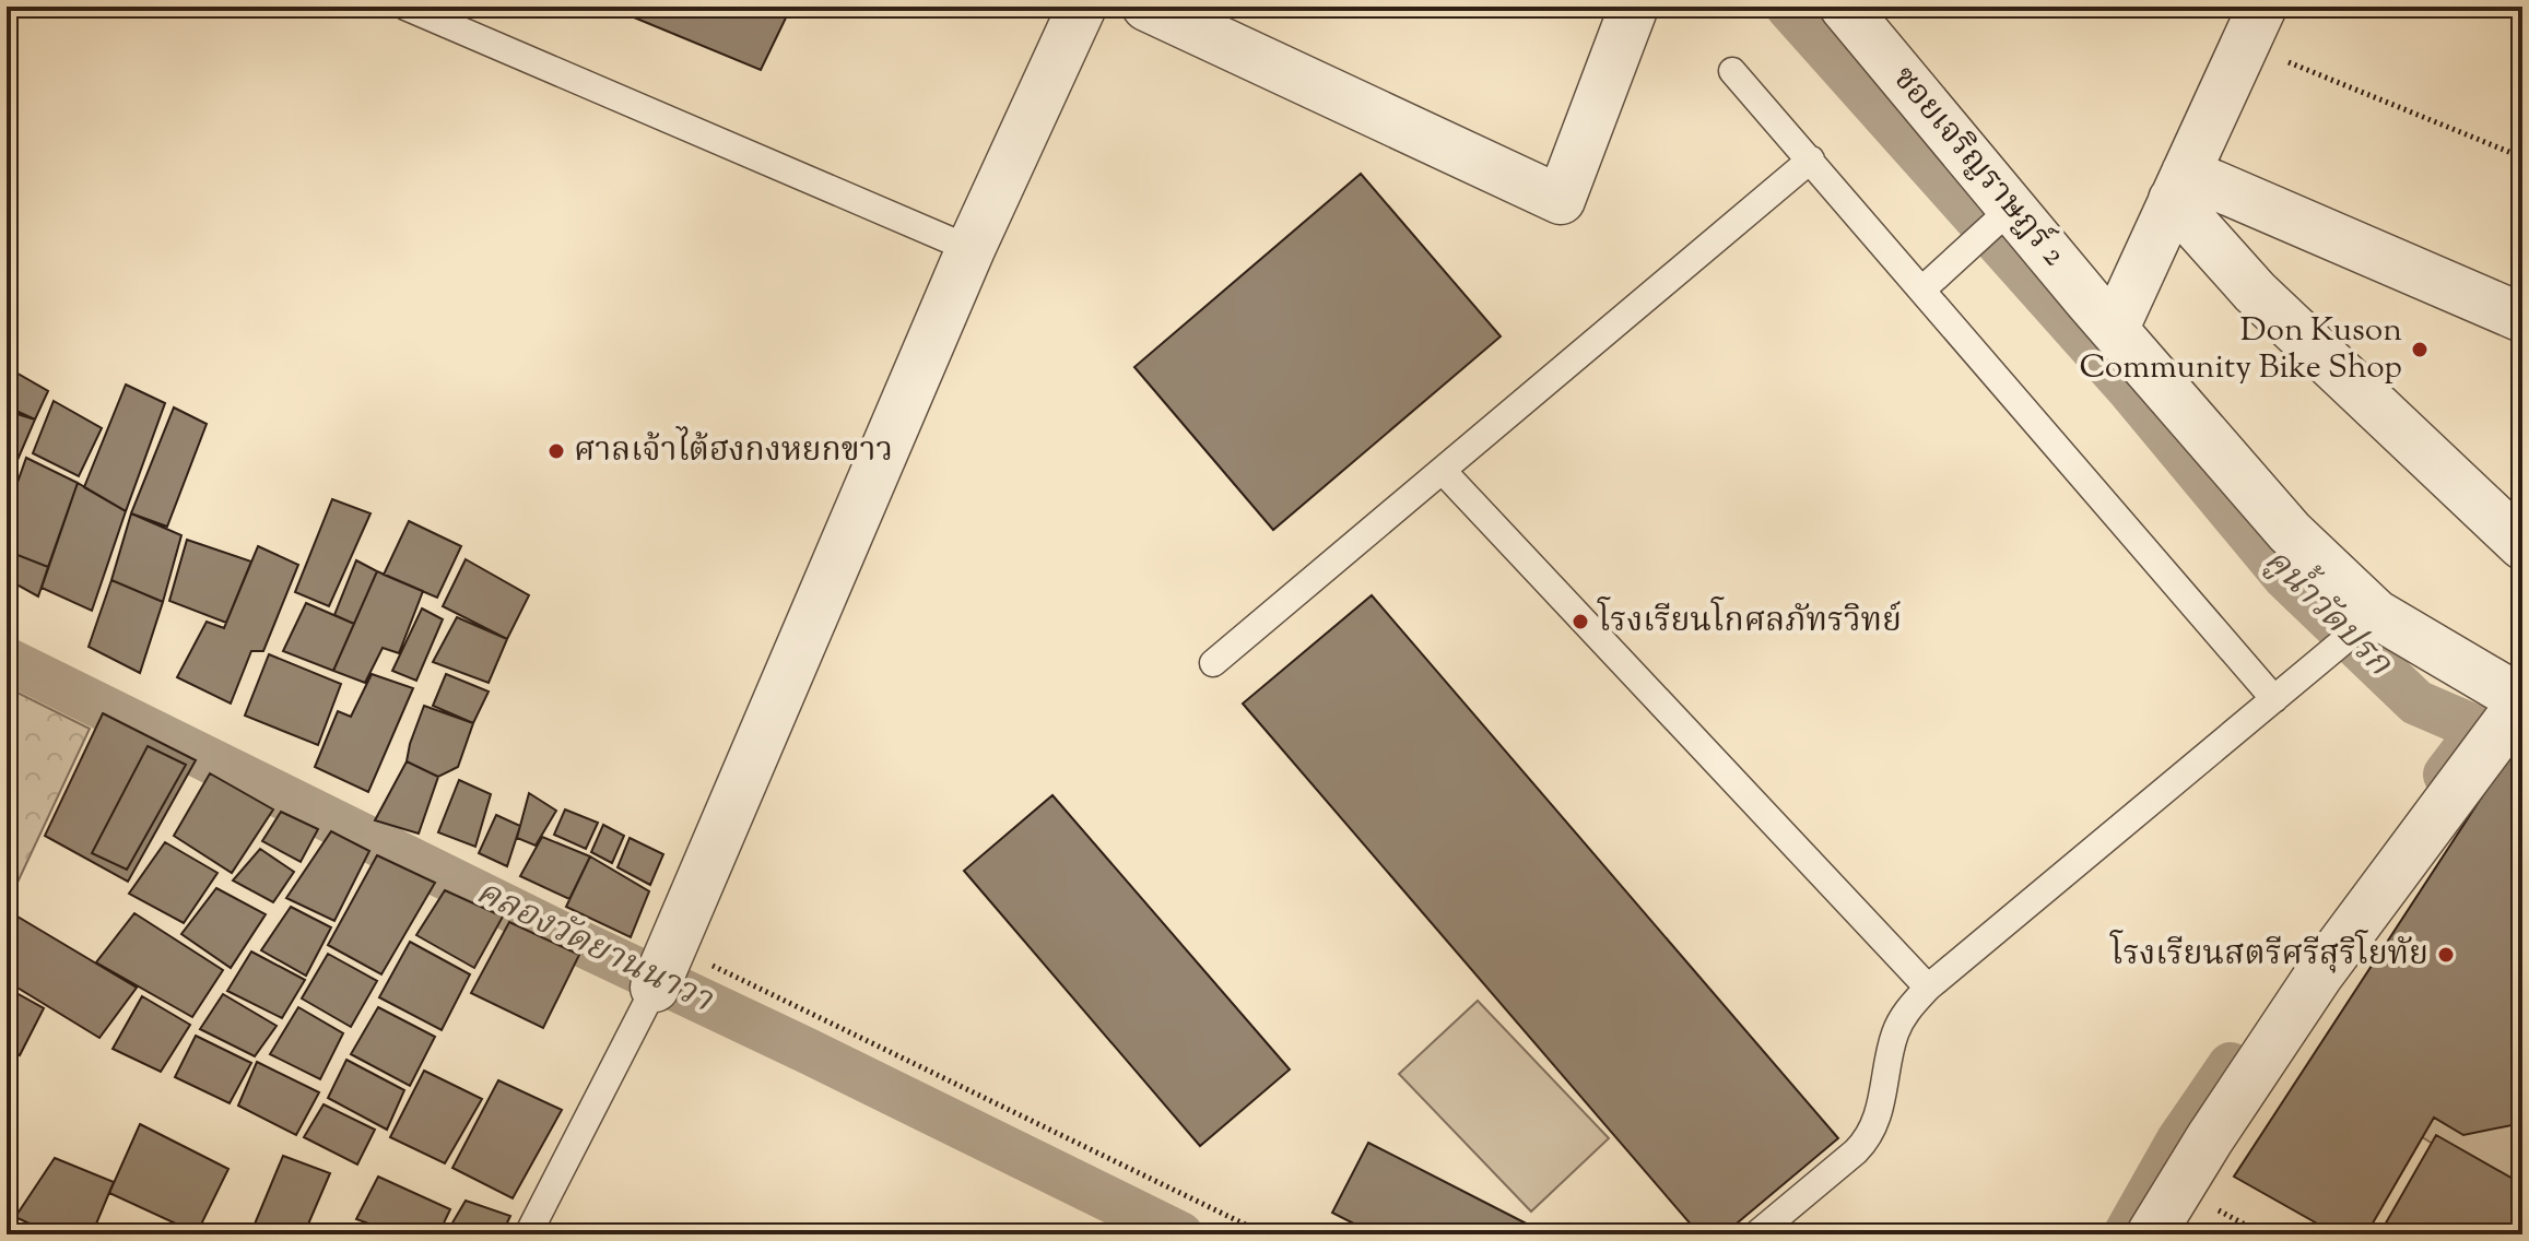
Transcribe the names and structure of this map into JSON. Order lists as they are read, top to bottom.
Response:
{
  "streets": {
    "street": ["ซอยเจริญราษฎร์ 2"]
  },
  "water": ["คูน้ำวัดปรก", "คลองวัดยานนาวา"],
  "places": [
    "Don Kuson Community Bike Shop",
    "ศาลเจ้าไต้ฮงกงหยกขาว",
    "โรงเรียนโกศลภัทรวิทย์",
    "โรงเรียนสตรีศรีสุริโยทัย"
  ]
}
